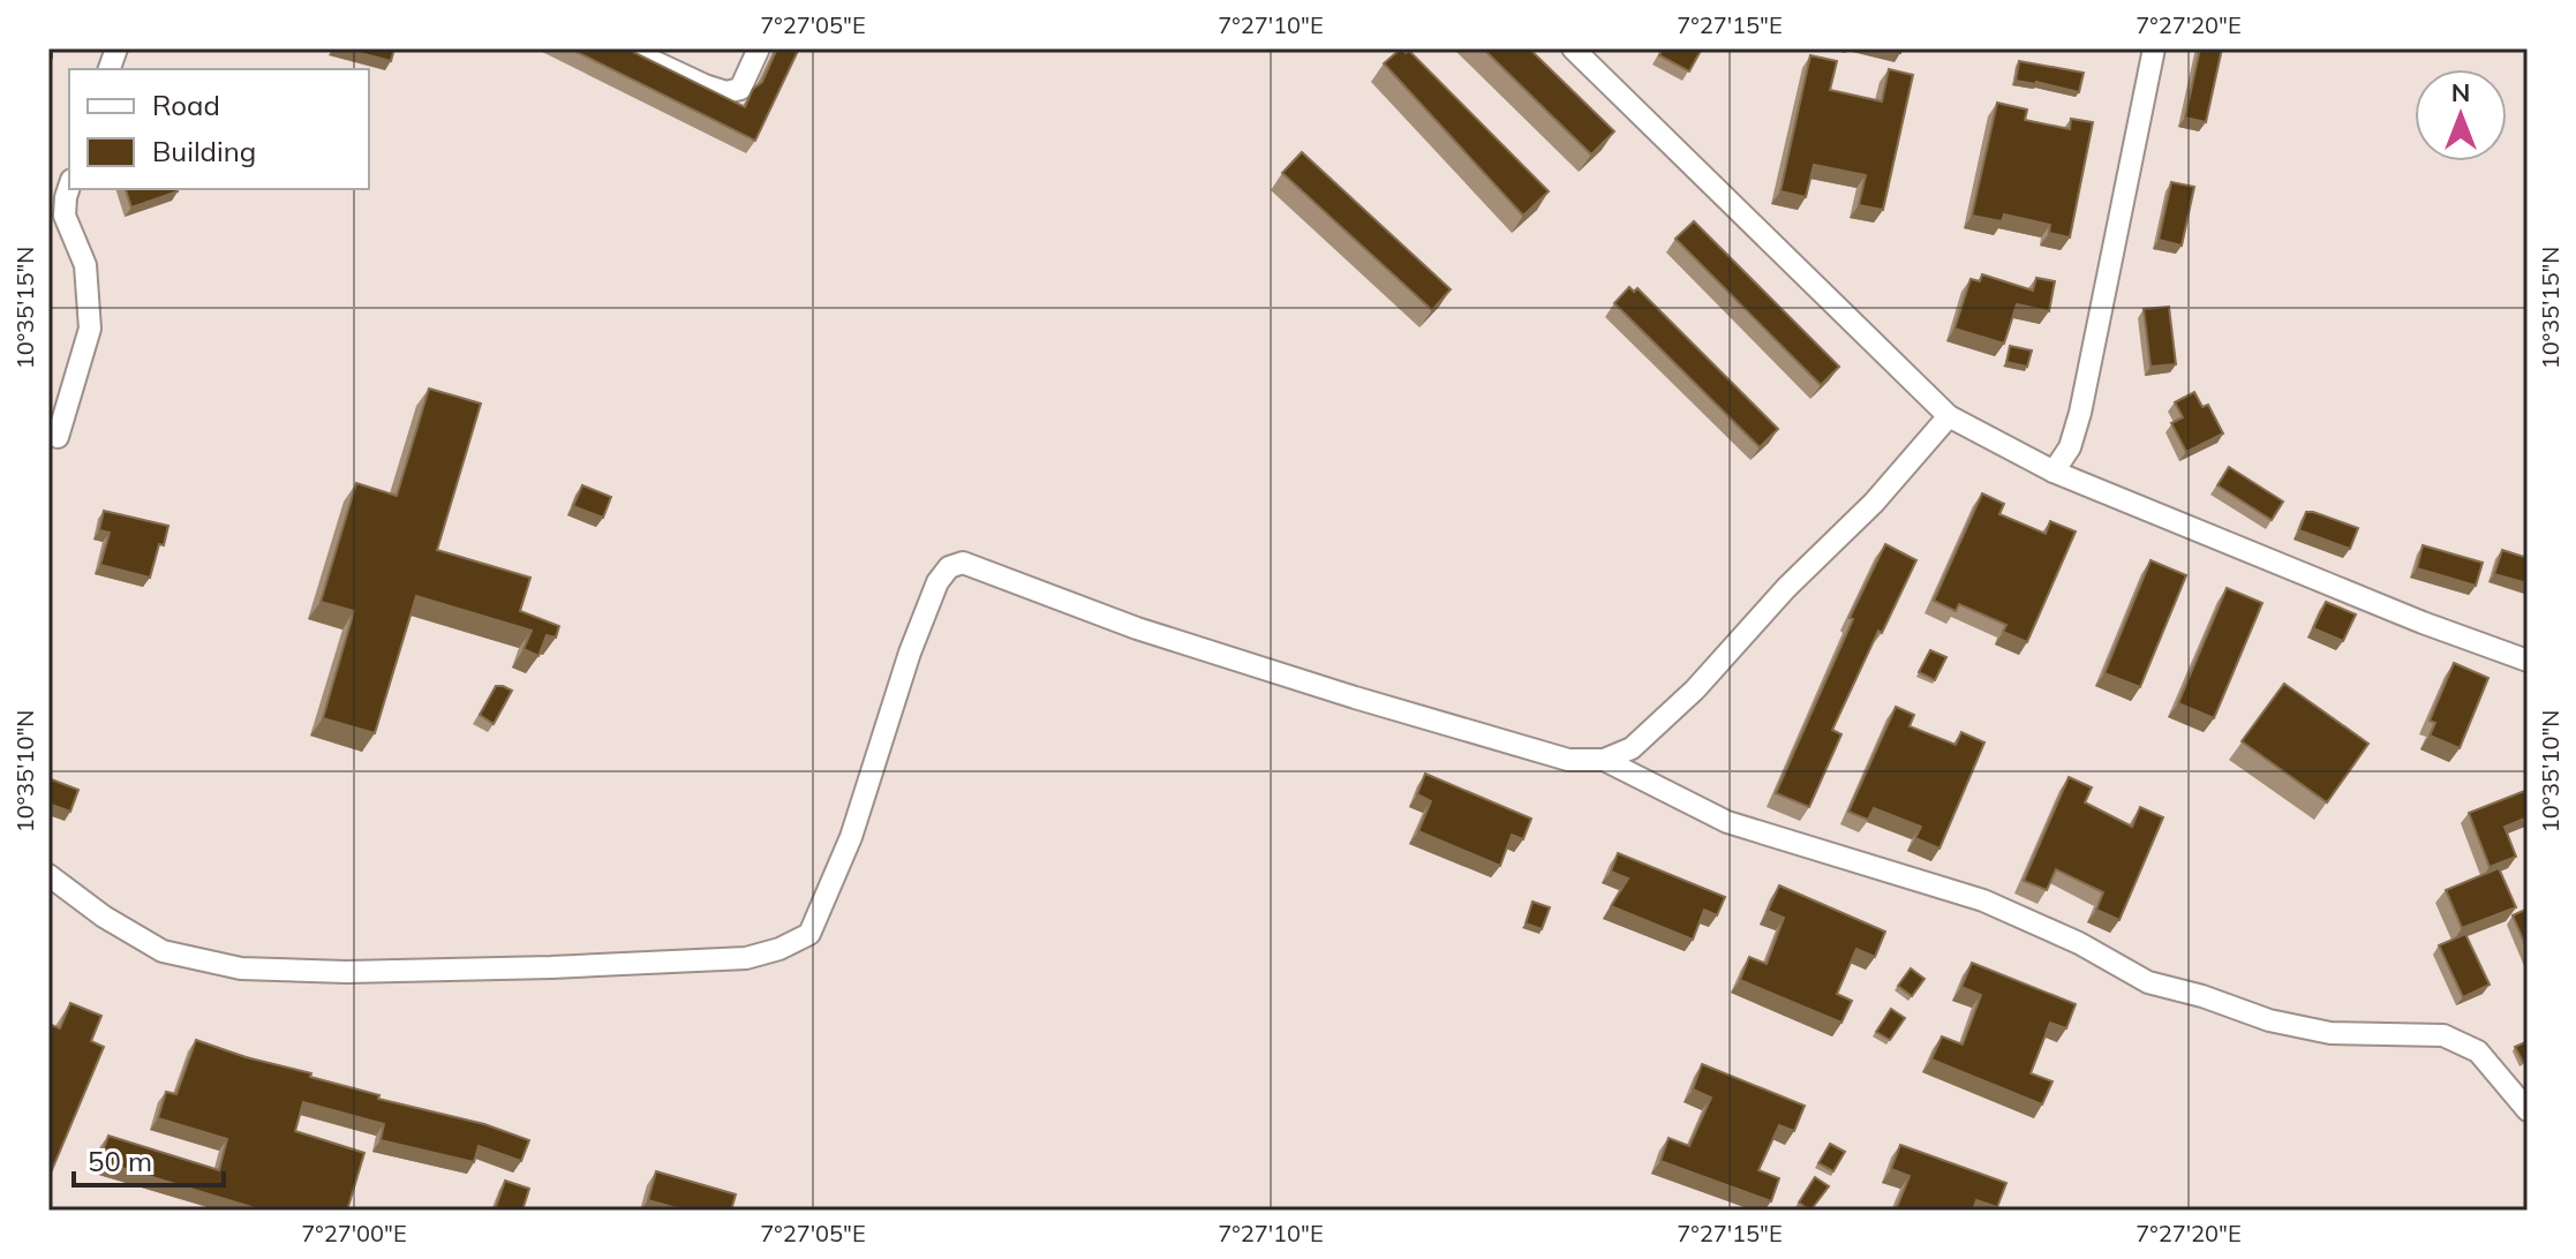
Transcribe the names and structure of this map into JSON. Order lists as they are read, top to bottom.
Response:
{
  "legend": ["Road", "Building"],
  "scale_bar": "50 m",
  "north": "top",
  "coordinates": [
    "7°27'05\"E",
    "7°27'10\"E",
    "7°27'15\"E",
    "7°27'20\"E",
    "10°35'15\"N",
    "10°35'10\"N",
    "7°27'00\"E"
  ]
}
